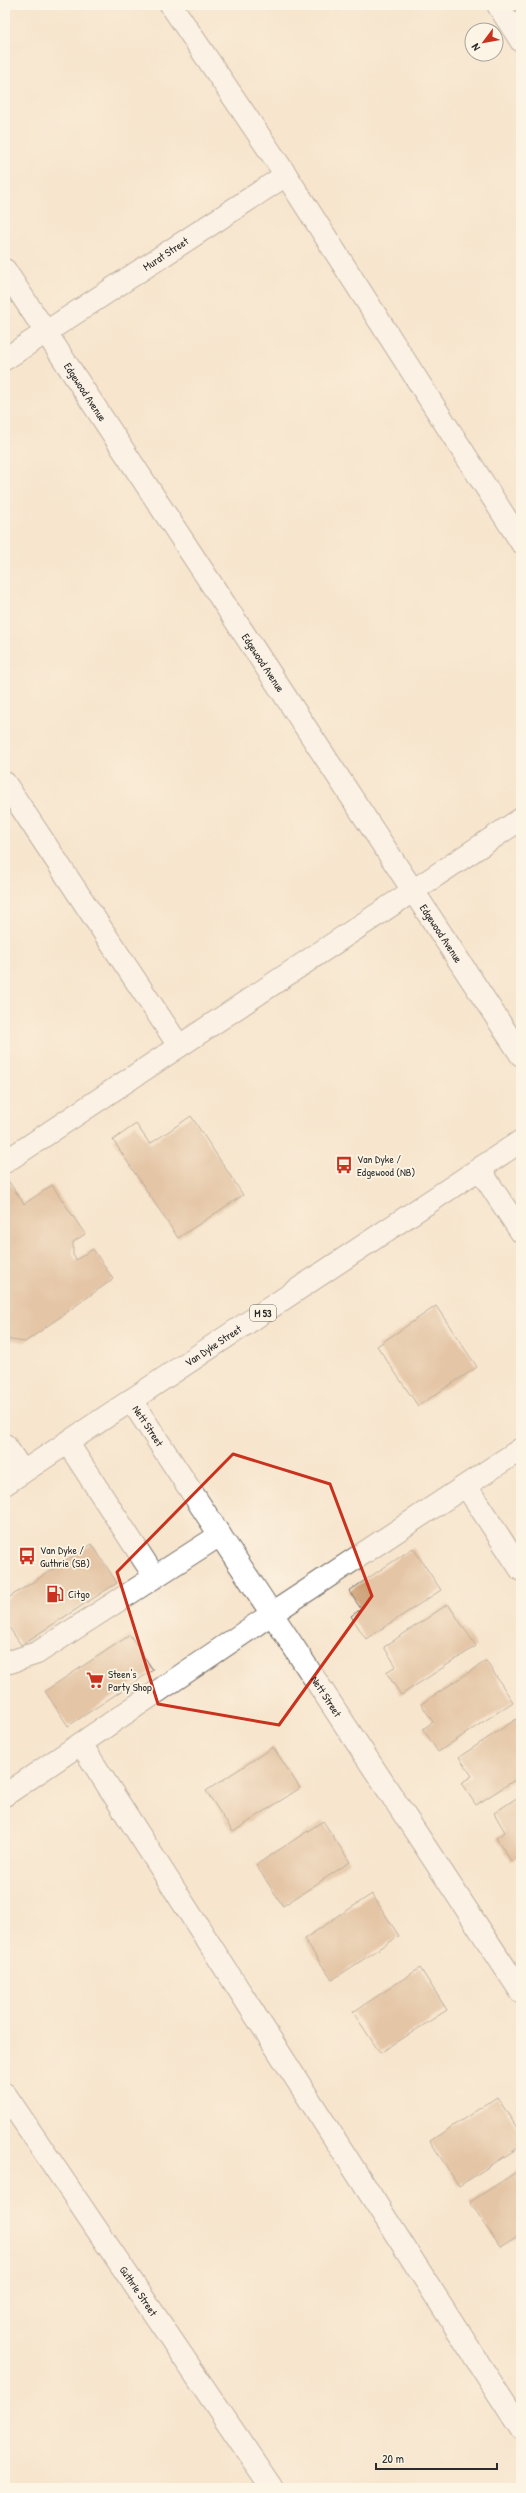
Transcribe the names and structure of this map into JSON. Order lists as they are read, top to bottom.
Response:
{
  "streets": {
    "street": [
      "Murat Street",
      "Edgewood Avenue",
      "M 53",
      "Van Dyke Street",
      "Nett Street",
      "Guthrie Street"
    ]
  },
  "crossings": [
    ["Murat Street", "Edgewood Avenue"],
    ["Van Dyke Street", "Nett Street"]
  ],
  "places": {
    "bus stop": ["Van Dyke / Edgewood (NB)", "Van Dyke / Guthrie (SB)"],
    "fuel station": ["Citgo"],
    "supermarket": ["Steen's Party Shop"]
  },
  "scale_bar": "20 m",
  "north": "bottom left"
}
